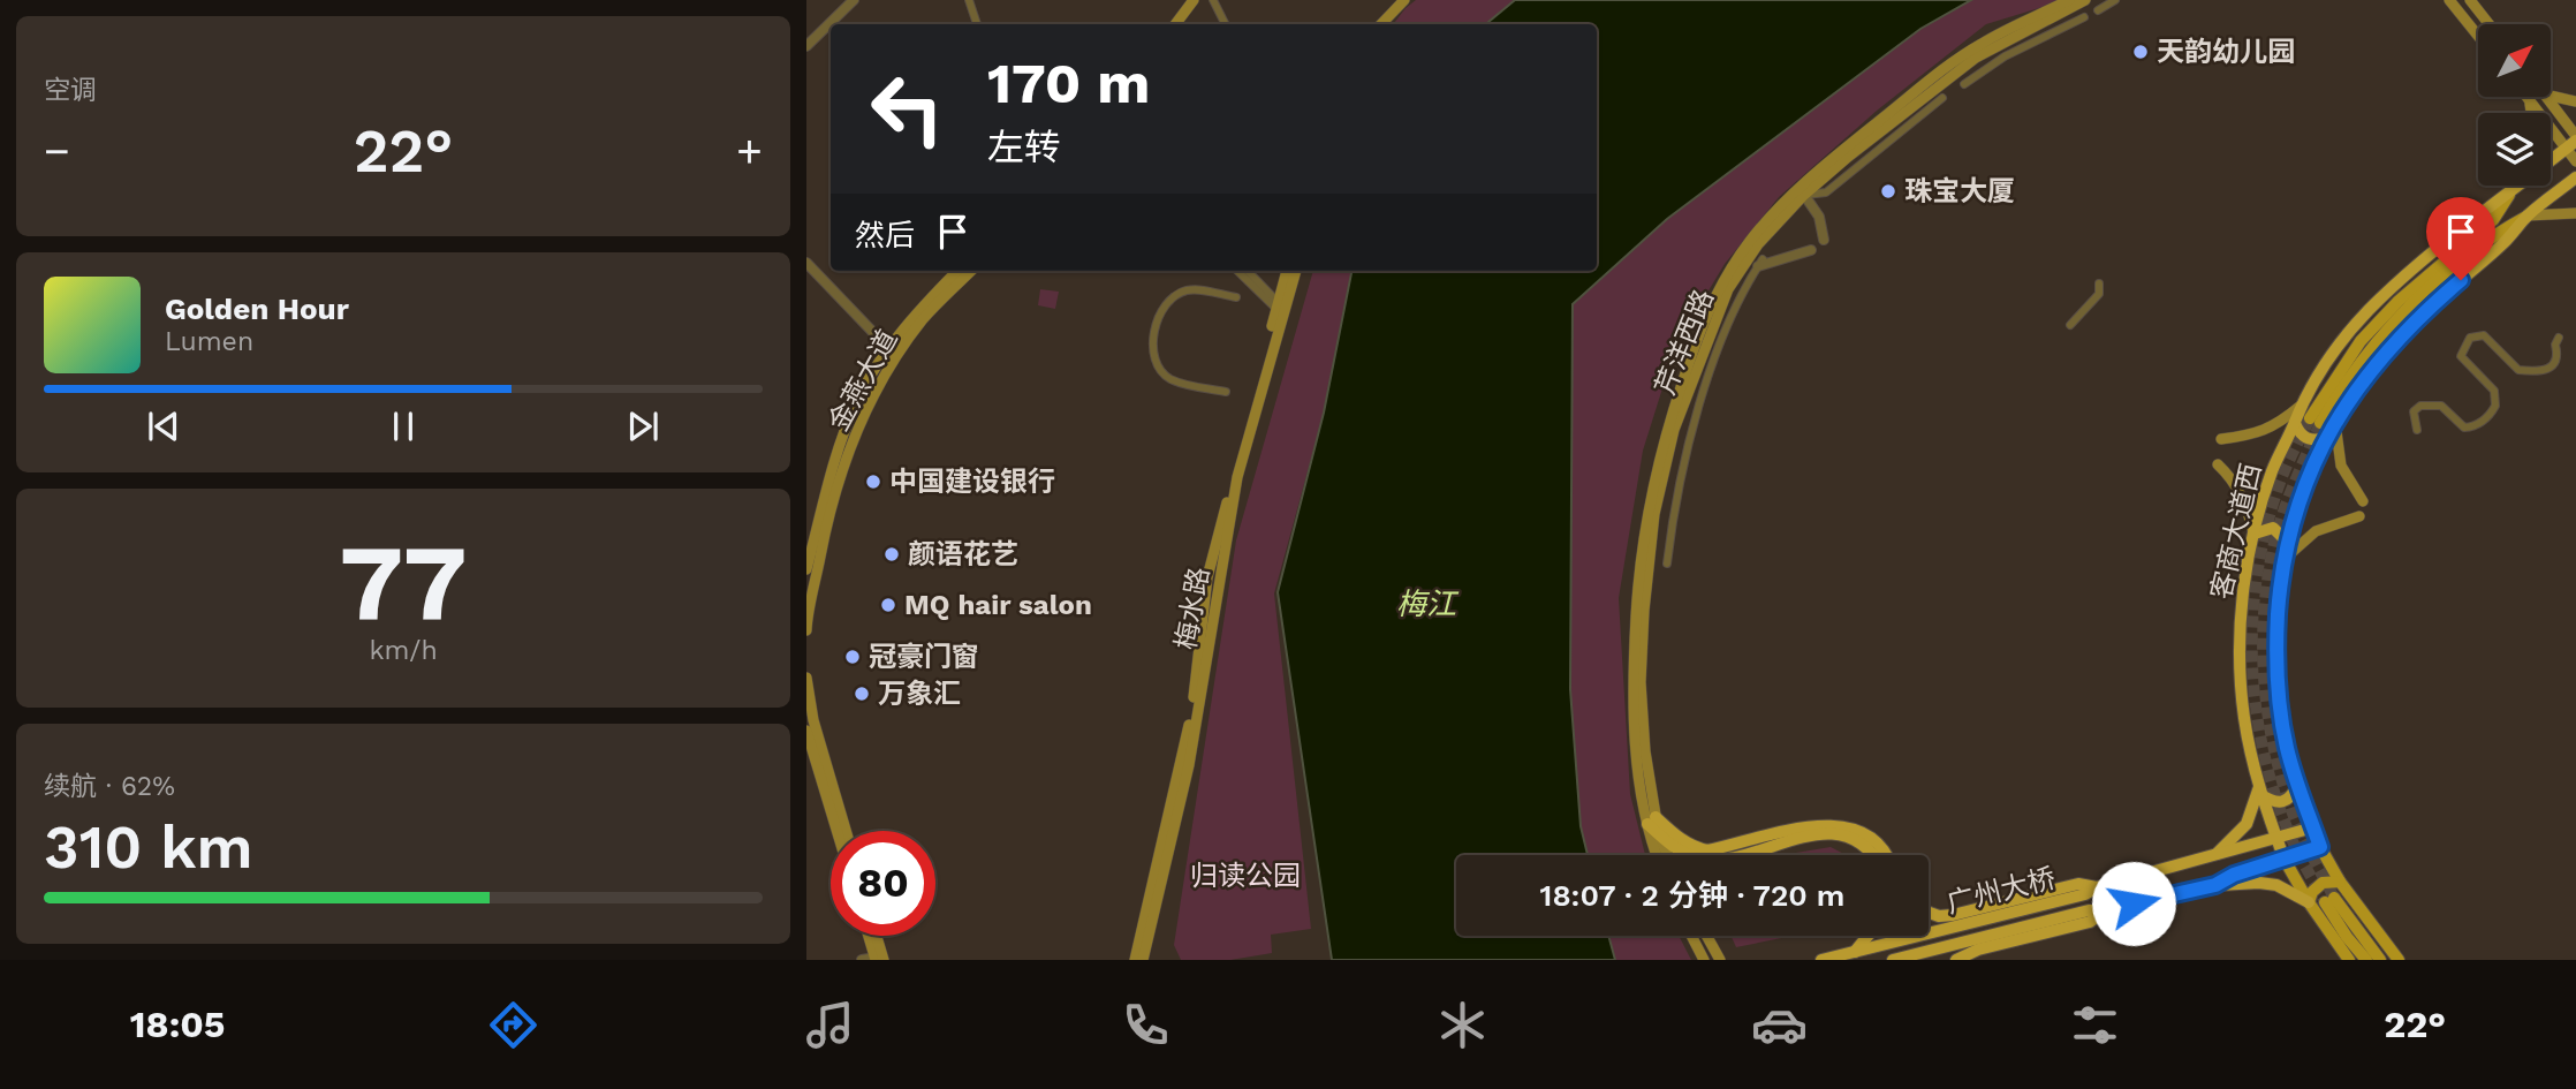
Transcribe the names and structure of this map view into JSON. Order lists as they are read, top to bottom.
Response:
{
  "streets": {
    "highway": ["客商大道西", "广州大桥"],
    "main road": ["芹洋西路", "金燕大道", "梅水路"]
  },
  "water": ["梅江"],
  "parks": ["归读公园"],
  "places": [
    "天韵幼儿园",
    "珠宝大厦",
    "中国建设银行",
    "颜语花艺",
    "MQ hair salon",
    "冠豪门窗",
    "万象汇"
  ],
  "north": "top right",
  "page": {
    "tile": [
      "空调",
      ["77", "km/h"],
      ["续航 · 62%", "310 km"]
    ],
    "turn": ["170 m", "左转"],
    "heat": ["−", "22°", "+"],
    "then": "然后",
    "song": ["Golden Hour", "Lumen"],
    "limit": "80",
    "trip": "18:07 · 2 分钟 · 720 m",
    "tabs": ["18:05", "22°"]
  }
}
